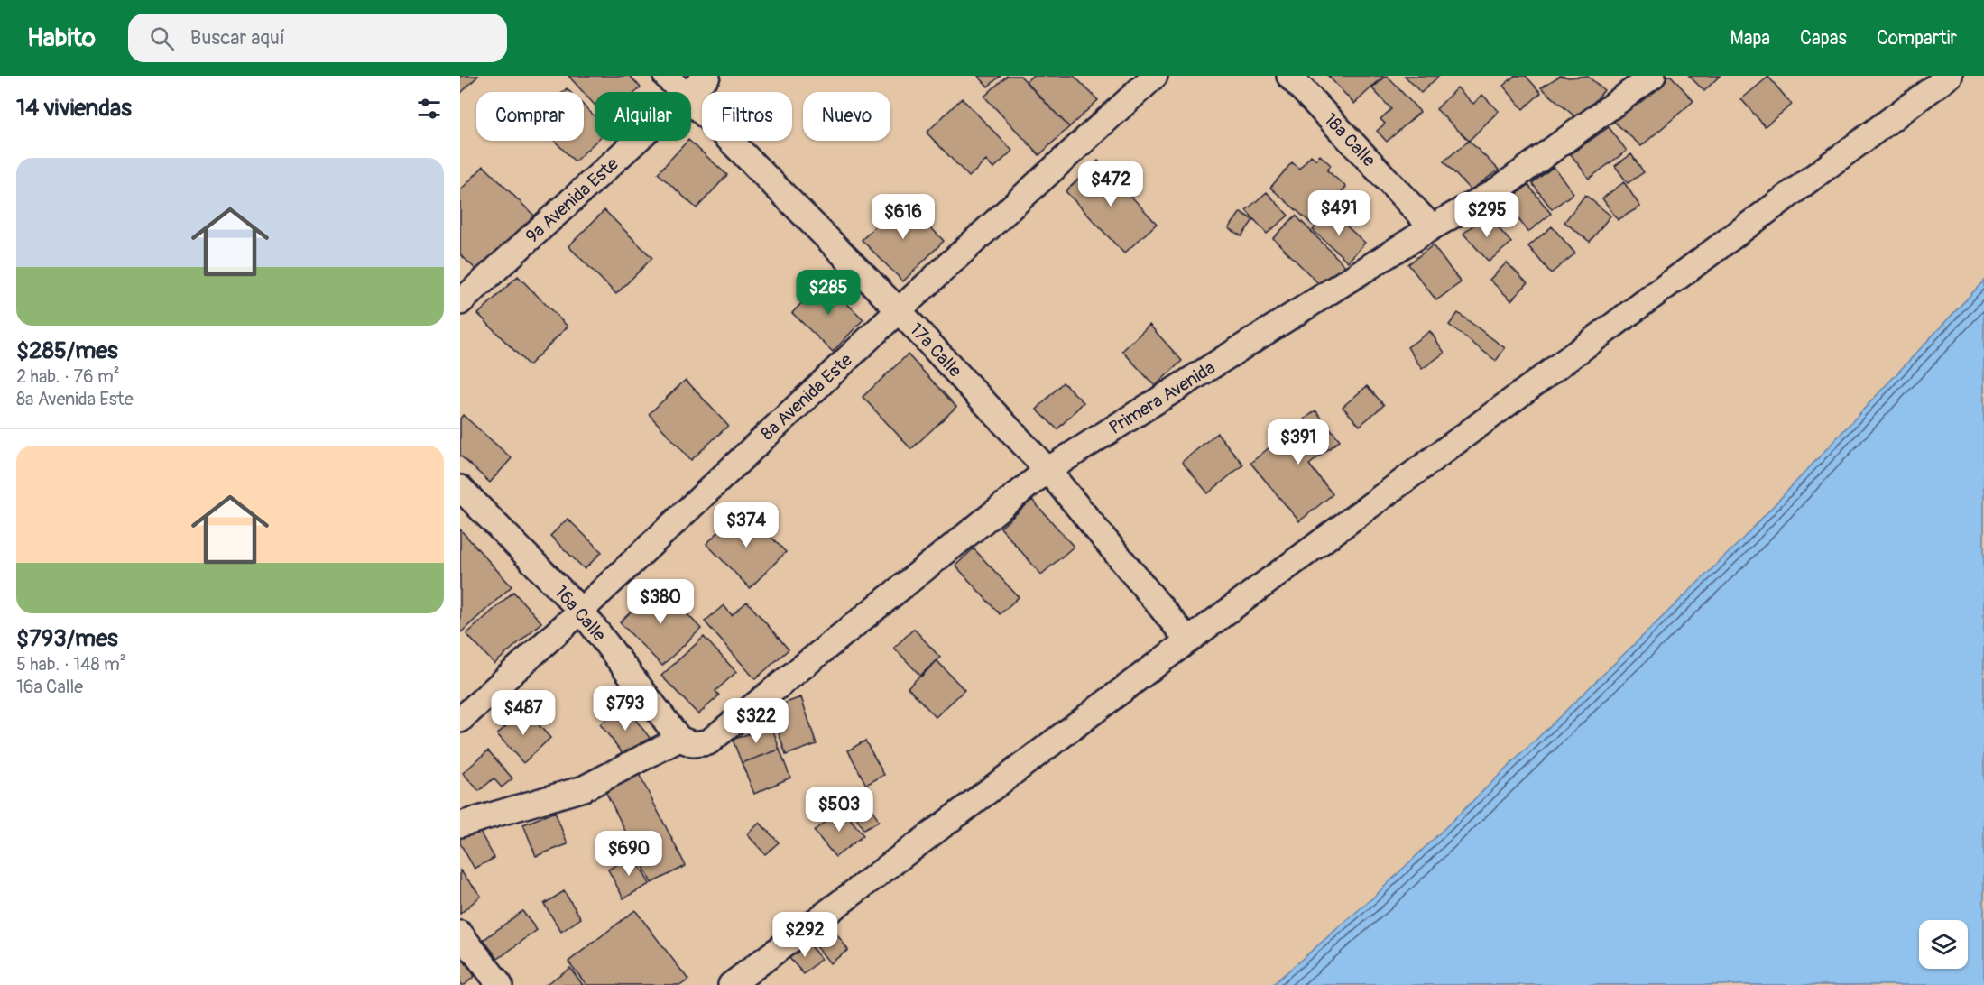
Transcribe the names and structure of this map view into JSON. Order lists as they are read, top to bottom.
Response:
{
  "streets": {
    "street": [
      "18a Calle",
      "9a Avenida Este",
      "17a Calle",
      "8a Avenida Este",
      "Primera Avenida",
      "16a Calle"
    ]
  },
  "crossings": [
    ["18a Calle", "Primera Avenida"],
    ["17a Calle", "8a Avenida Este"],
    ["17a Calle", "Primera Avenida"],
    ["8a Avenida Este", "16a Calle"],
    ["Primera Avenida", "16a Calle"]
  ],
  "page": {
    "header": "Habito",
    "search": "Buscar aquí",
    "nav": ["Mapa", "Capas", "Compartir"],
    "heading": "14 viviendas",
    "chip": [
      "Comprar",
      "Alquilar",
      "Filtros",
      "Nuevo"
    ],
    "list": [
      {
        "name": "$285/mes",
        "note": "2 hab. · 76 m² · 8a Avenida Este"
      },
      {
        "name": "$793/mes",
        "note": "5 hab. · 148 m² · 16a Calle"
      }
    ],
    "price": [
      "$472",
      "$491",
      "$295",
      "$616",
      "$285",
      "$391",
      "$374",
      "$380",
      "$793",
      "$487",
      "$322",
      "$503",
      "$690",
      "$292"
    ]
  }
}
